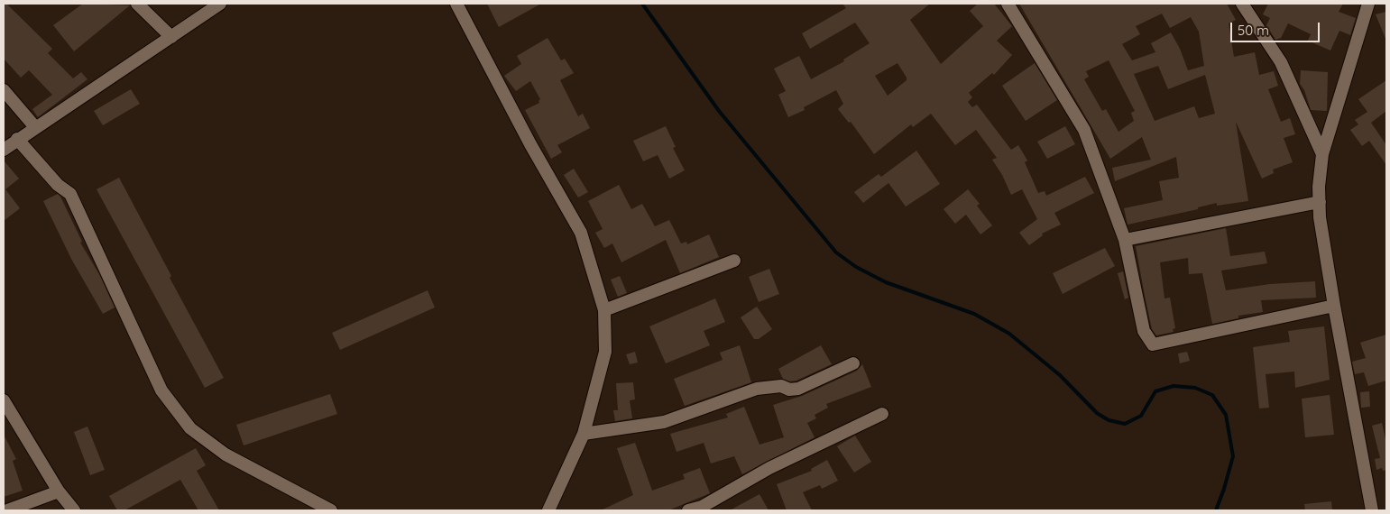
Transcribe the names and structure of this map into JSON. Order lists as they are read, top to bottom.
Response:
{
  "scale_bar": "50 m"
}
